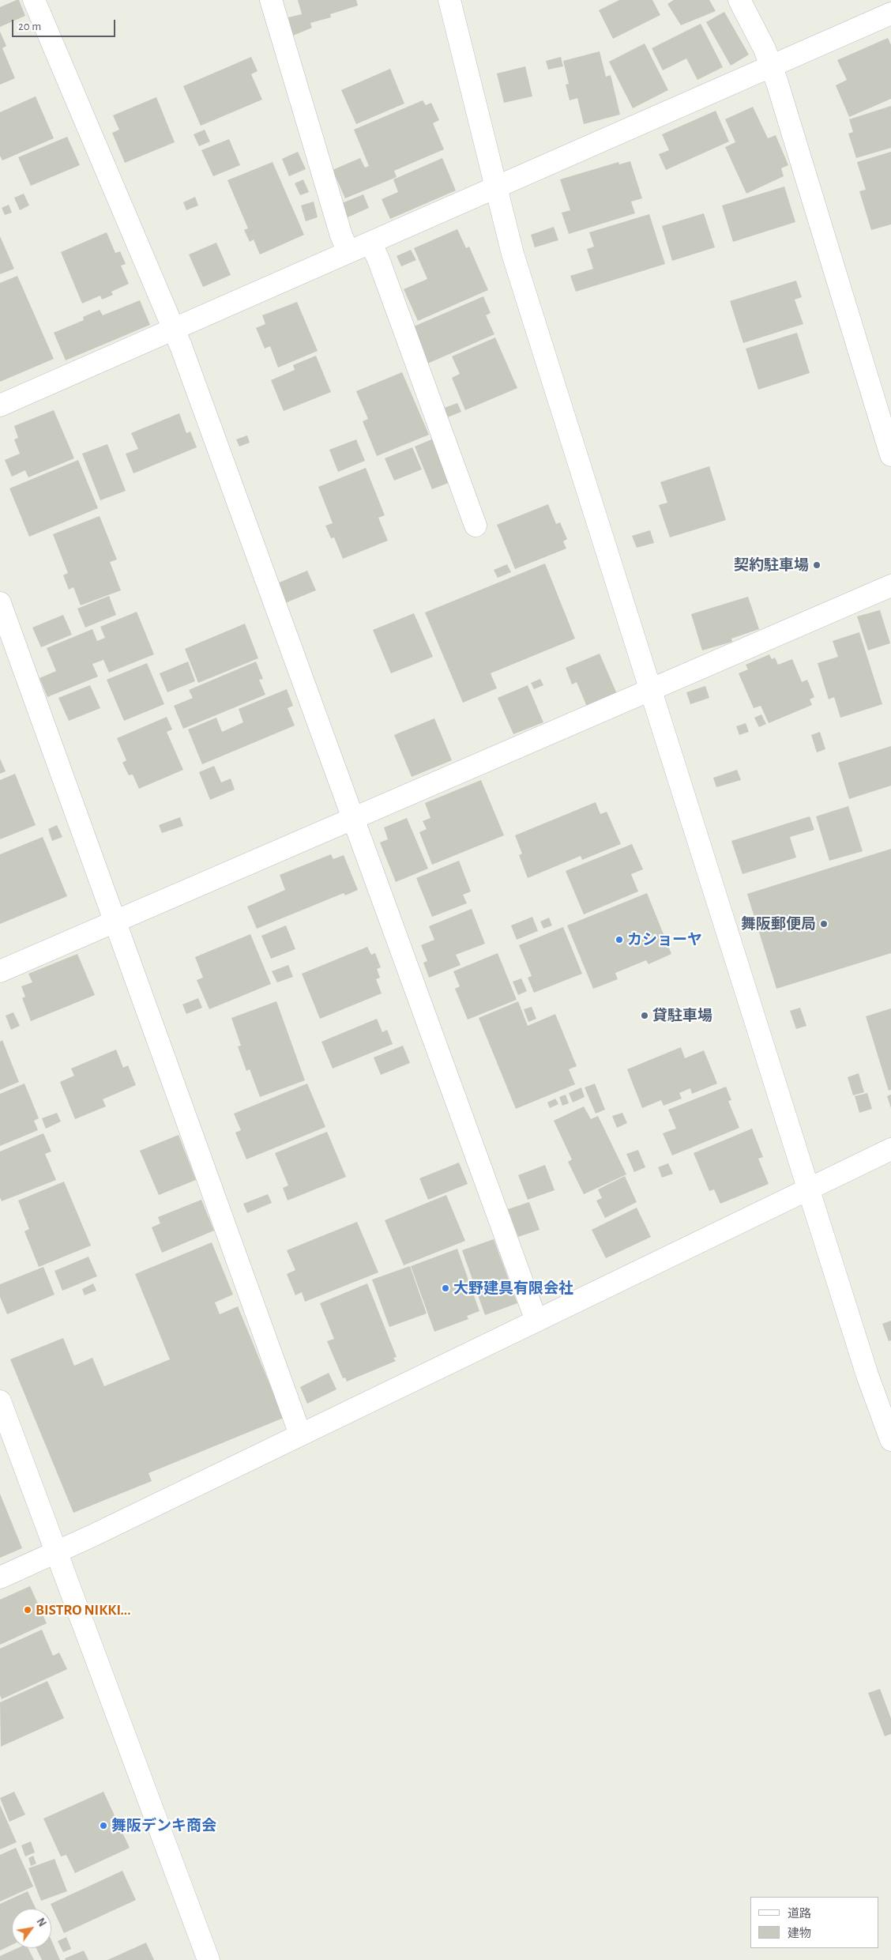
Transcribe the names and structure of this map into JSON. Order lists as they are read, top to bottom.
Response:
{
  "places": [
    "契約駐車場",
    "舞阪郵便局",
    "カショーヤ",
    "貸駐車場",
    "大野建具有限会社",
    "BISTRO NIKKI...",
    "舞阪デンキ商会"
  ],
  "legend": ["道路", "建物"],
  "scale_bar": "20 m",
  "north": "top right"
}
